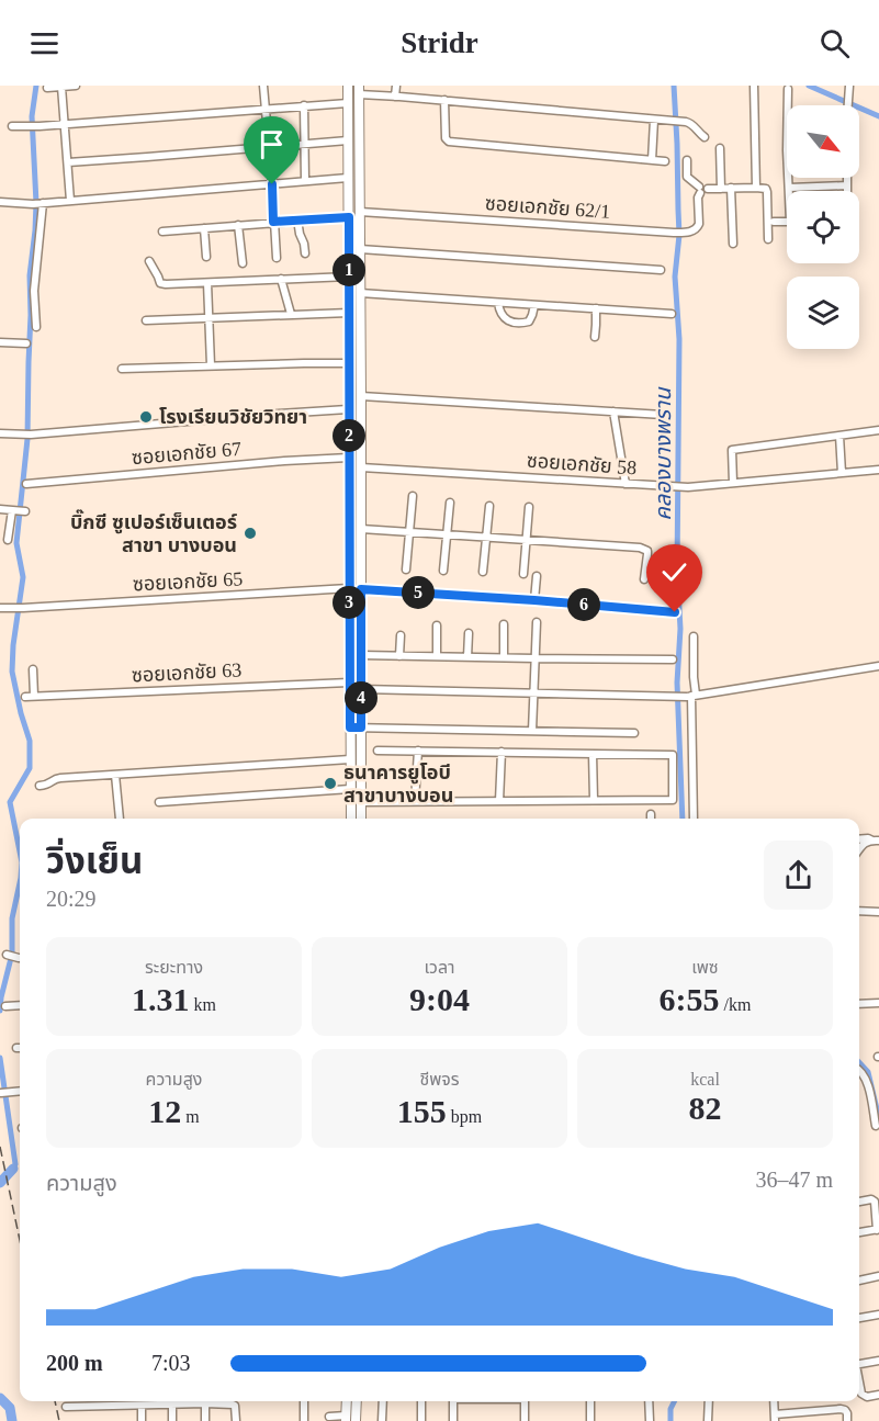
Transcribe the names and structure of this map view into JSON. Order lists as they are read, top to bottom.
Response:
{
  "streets": {
    "street": [
      "ซอยเอกชัย 62/1",
      "ซอยเอกชัย 67",
      "ซอยเอกชัย 58",
      "ซอยเอกชัย 65",
      "ซอยเอกชัย 63"
    ]
  },
  "water": ["คลองบางพราน"],
  "places": ["โรงเรียนวิชัยวิทยา", "บิ๊กซี ซูเปอร์เซ็นเตอร์ สาขา บางบอน", "ธนาคารยูโอบี สาขาบางบอน"],
  "north": "bottom right",
  "page": {
    "header": "Stridr",
    "pins": [
      "1",
      "2",
      "5",
      "3",
      "6",
      "4"
    ],
    "heading": ["วิ่งเย็น", "20:29"],
    "stats": [
      ["ระยะทาง", "1.31 km"],
      ["เวลา", "9:04"],
      ["เพซ", "6:55 /km"],
      ["ความสูง", "12 m"],
      ["ชีพจร", "155 bpm"],
      ["kcal", "82"]
    ],
    "chart": ["ความสูง", "36–47 m"],
    "list": [
      {
        "name": "200 m",
        "note": "7:03"
      }
    ]
  }
}
